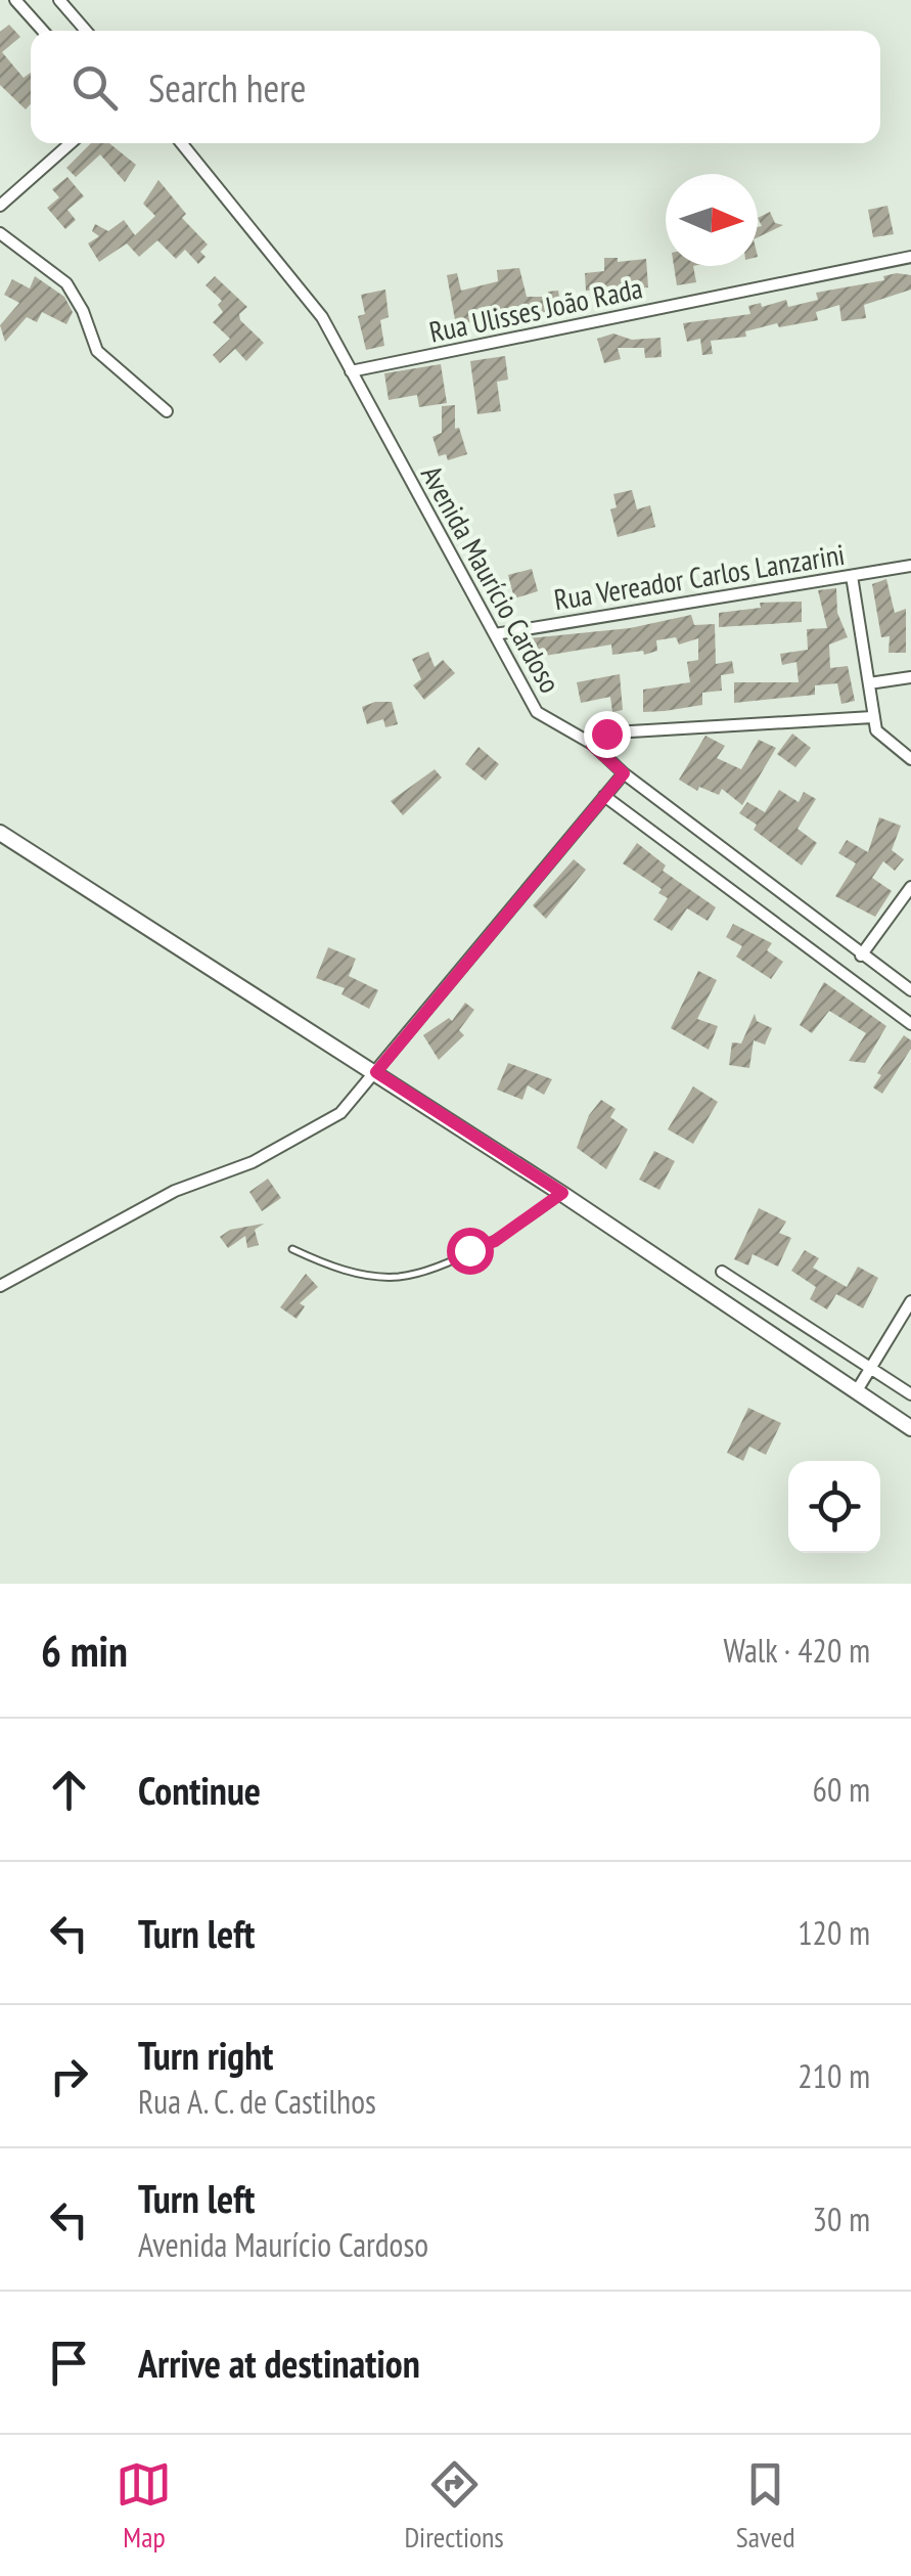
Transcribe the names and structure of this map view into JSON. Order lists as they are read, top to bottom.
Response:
{
  "streets": {
    "street": ["Rua Ulisses João Rada", "Rua Vereador Carlos Lanzarini", "Avenida Maurício Cardoso"]
  },
  "crossings": [
    ["Rua Ulisses João Rada", "Avenida Maurício Cardoso"],
    ["Rua Vereador Carlos Lanzarini", "Avenida Maurício Cardoso"]
  ],
  "north": "right",
  "page": {
    "search": "Search here",
    "heading": ["6 min", "Walk · 420 m"],
    "list": [
      ["Continue", "60 m"],
      ["Turn left", "120 m"],
      ["Turn right", "Rua A. C. de Castilhos", "210 m"],
      ["Turn left", "Avenida Maurício Cardoso", "30 m"],
      "Arrive at destination"
    ],
    "nav": ["Map", "Directions", "Saved"]
  }
}
